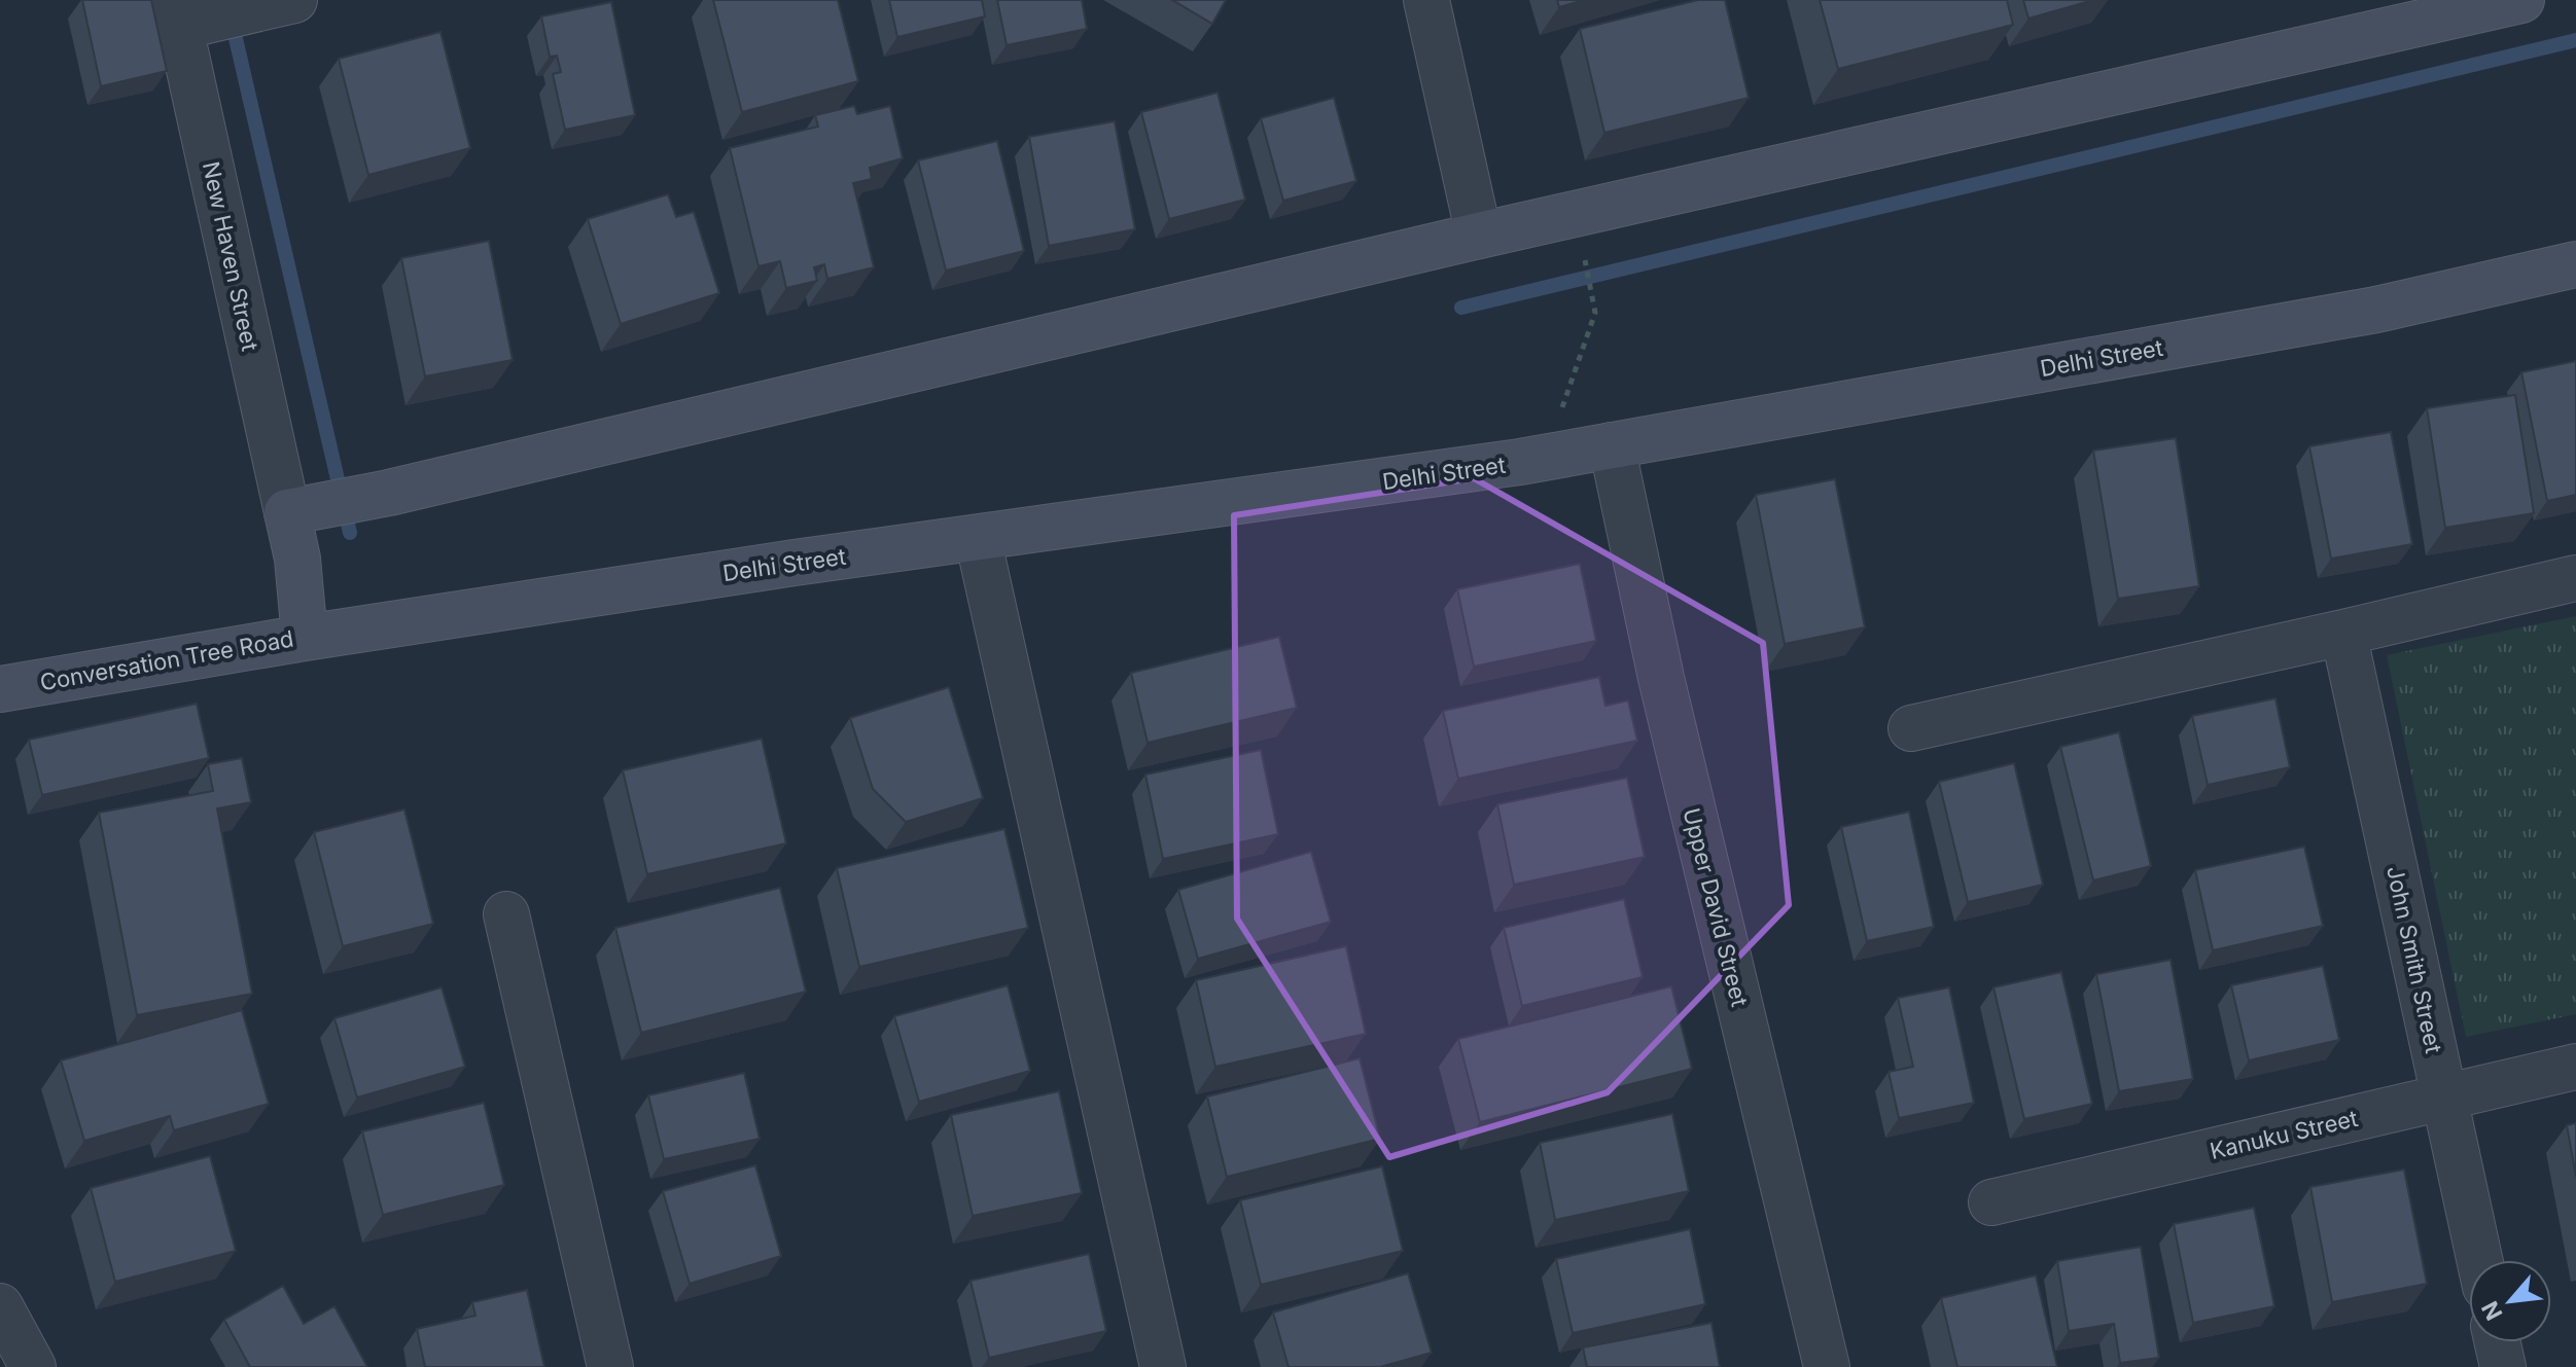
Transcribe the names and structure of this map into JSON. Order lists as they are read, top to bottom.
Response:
{
  "streets": {
    "street": [
      "New Haven Street",
      "Delhi Street",
      "Conversation Tree Road",
      "Upper David Street",
      "John Smith Street",
      "Kanuku Street"
    ]
  },
  "crossings": [
    ["New Haven Street", "Conversation Tree Road"],
    ["Delhi Street", "Conversation Tree Road"],
    ["Delhi Street", "Upper David Street"],
    ["John Smith Street", "Kanuku Street"]
  ],
  "north": "bottom left"
}
